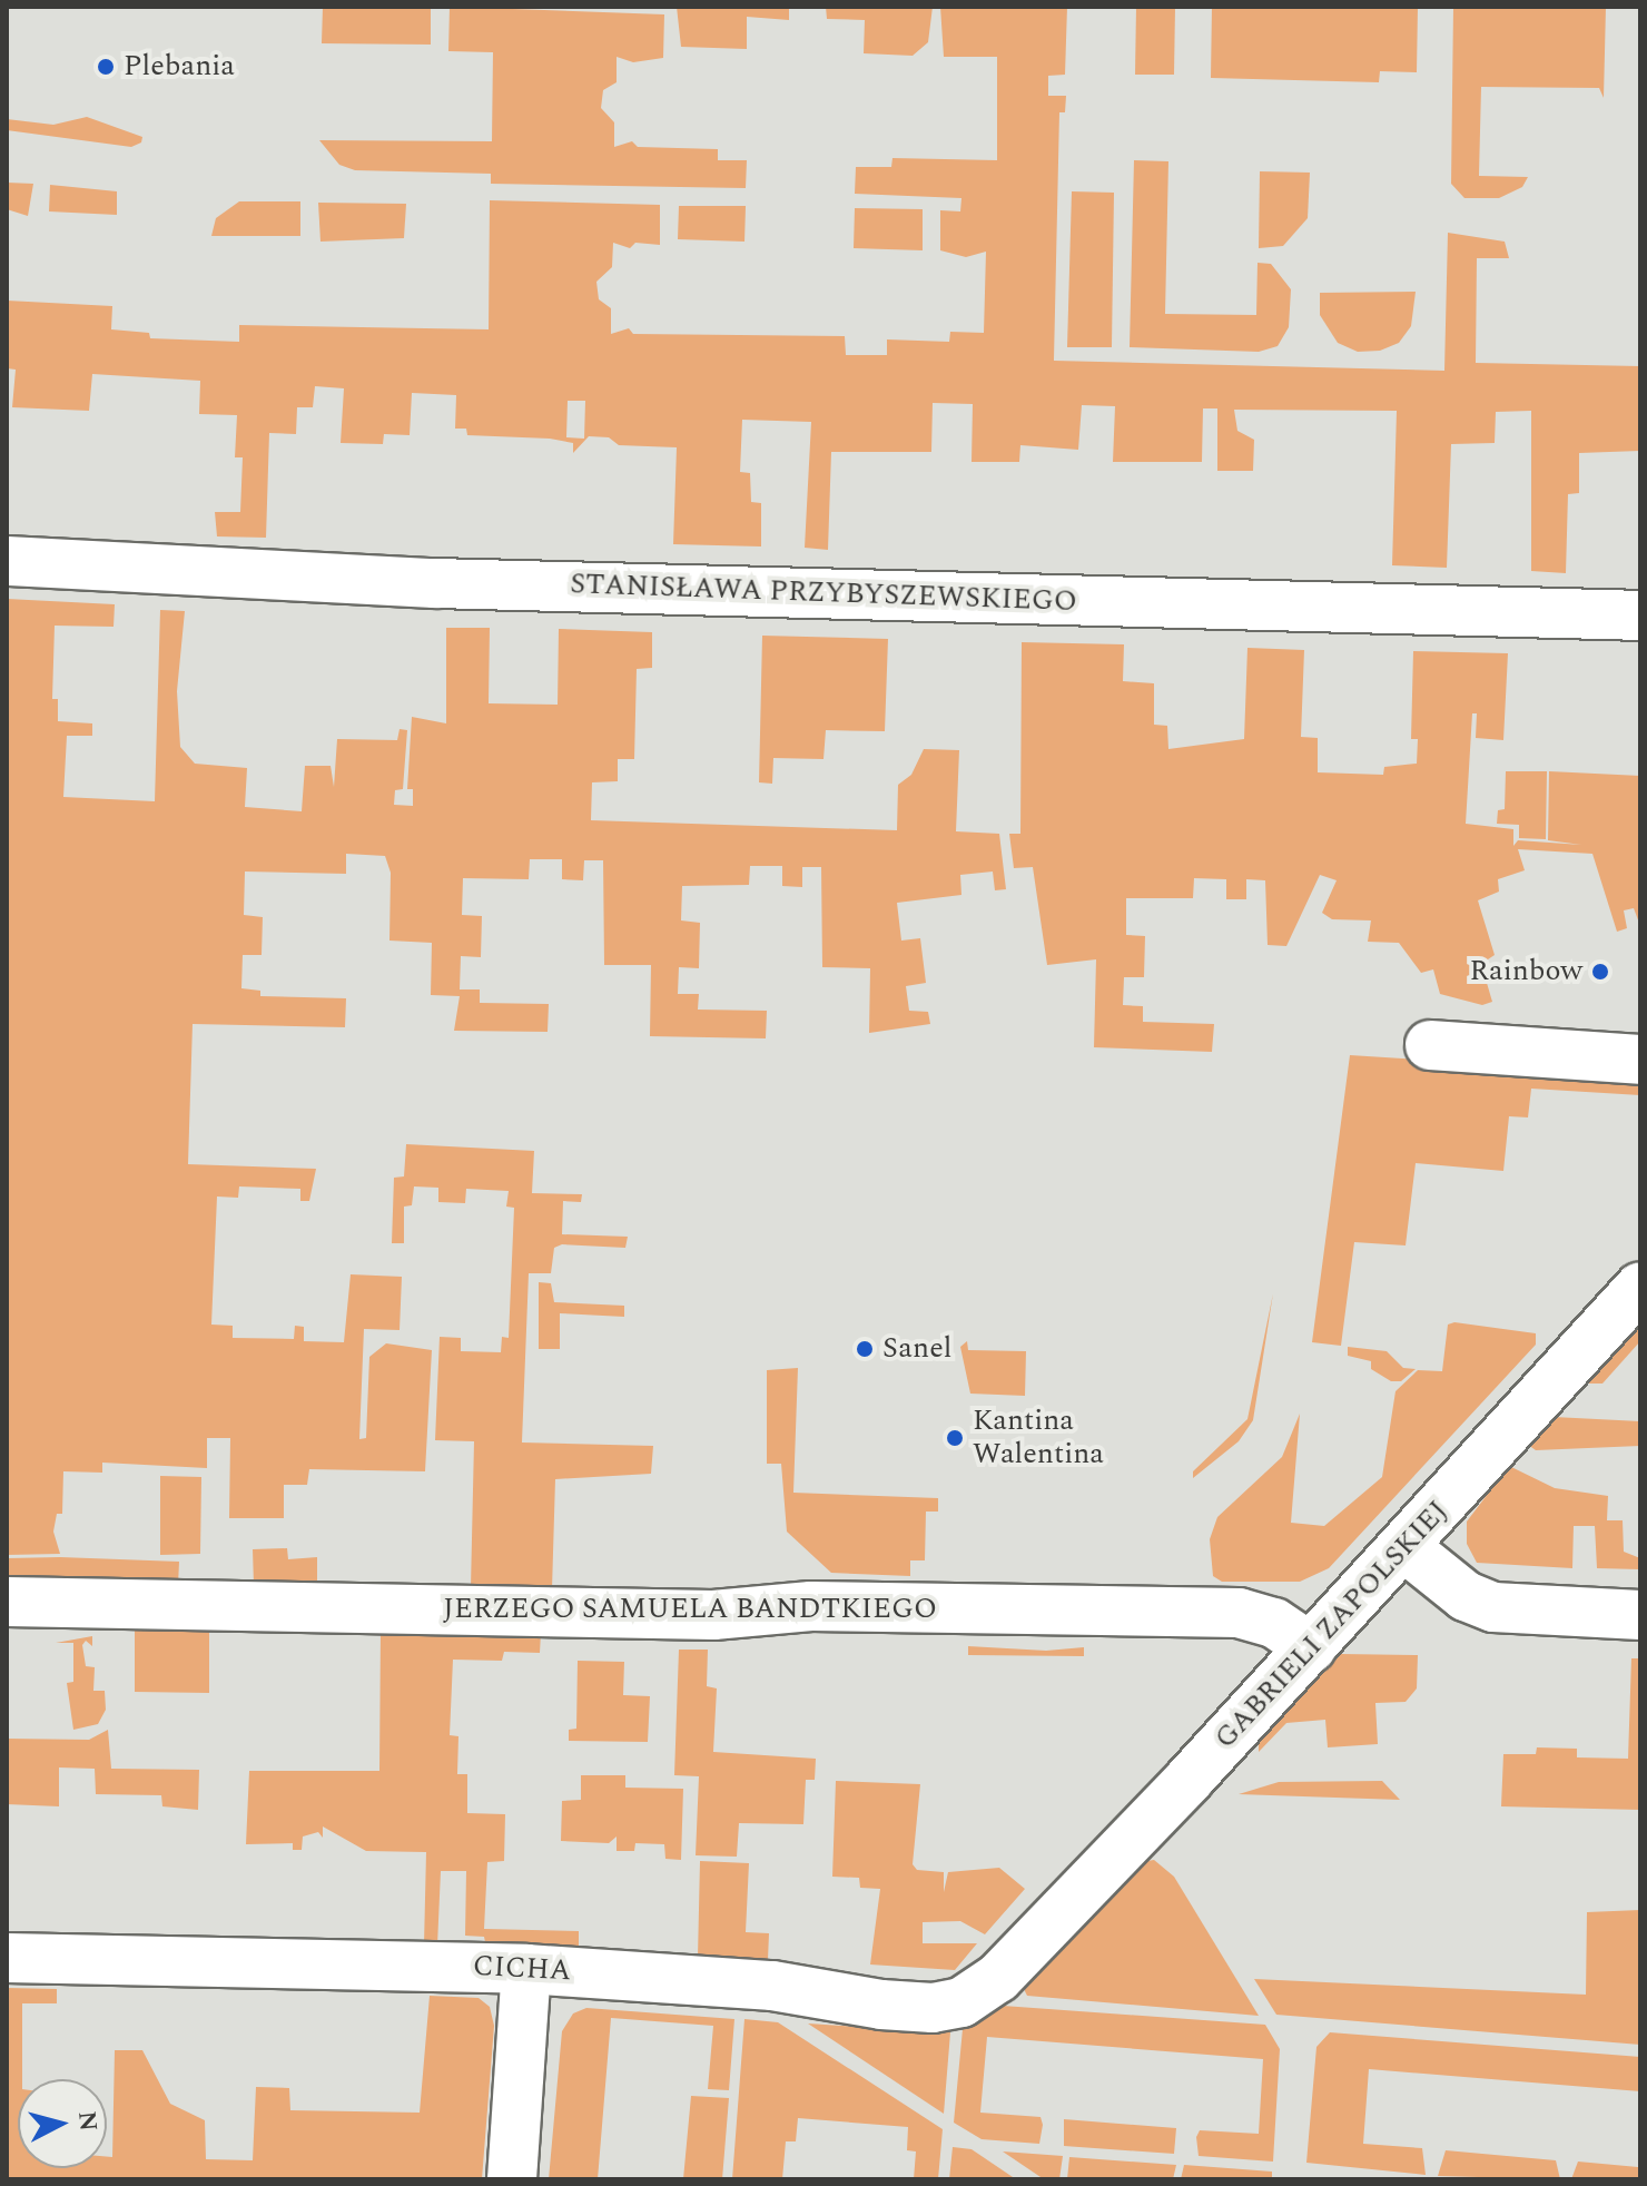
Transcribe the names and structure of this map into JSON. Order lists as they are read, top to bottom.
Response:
{
  "streets": {
    "street": [
      "STANISŁAWA PRZYBYSZEWSKIEGO",
      "JERZEGO SAMUELA BANDTKIEGO",
      "GABRIELI ZAPOLSKIEJ",
      "CICHA"
    ]
  },
  "crossings": [
    ["JERZEGO SAMUELA BANDTKIEGO", "GABRIELI ZAPOLSKIEJ"],
    ["GABRIELI ZAPOLSKIEJ", "CICHA"]
  ],
  "places": [
    "Plebania",
    "Rainbow",
    "Sanel",
    "Kantina Walentina"
  ],
  "north": "right"
}
